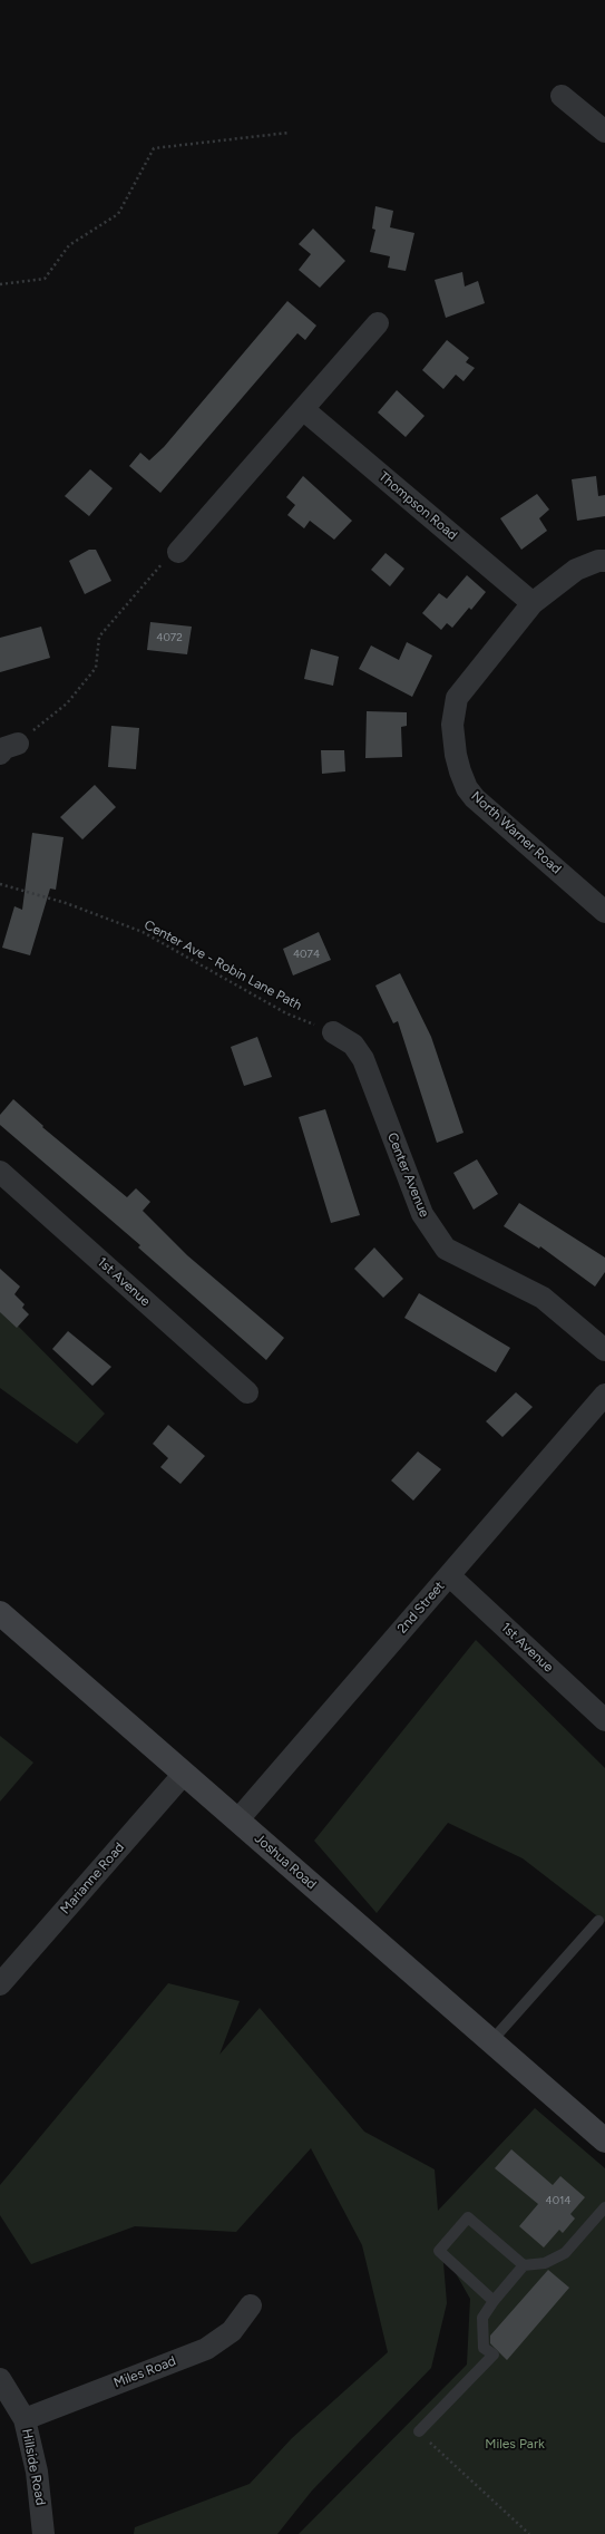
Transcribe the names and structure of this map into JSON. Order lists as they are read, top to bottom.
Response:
{
  "streets": {
    "main road": ["Joshua Road"],
    "street": [
      "Thompson Road",
      "North Warner Road",
      "Center Avenue",
      "1st Avenue",
      "2nd Street",
      "Marianne Road",
      "Miles Road",
      "Hillside Road"
    ],
    "path": ["Center Ave - Robin Lane Path"]
  },
  "crossings": [
    ["Thompson Road", "North Warner Road"],
    ["Center Ave - Robin Lane Path", "Center Avenue"],
    ["1st Avenue", "2nd Street"],
    ["2nd Street", "Joshua Road"],
    ["Joshua Road", "Marianne Road"],
    ["Miles Road", "Hillside Road"]
  ],
  "parks": ["Miles Park"],
  "house_numbers": ["4072", "4074", "4014"]
}
